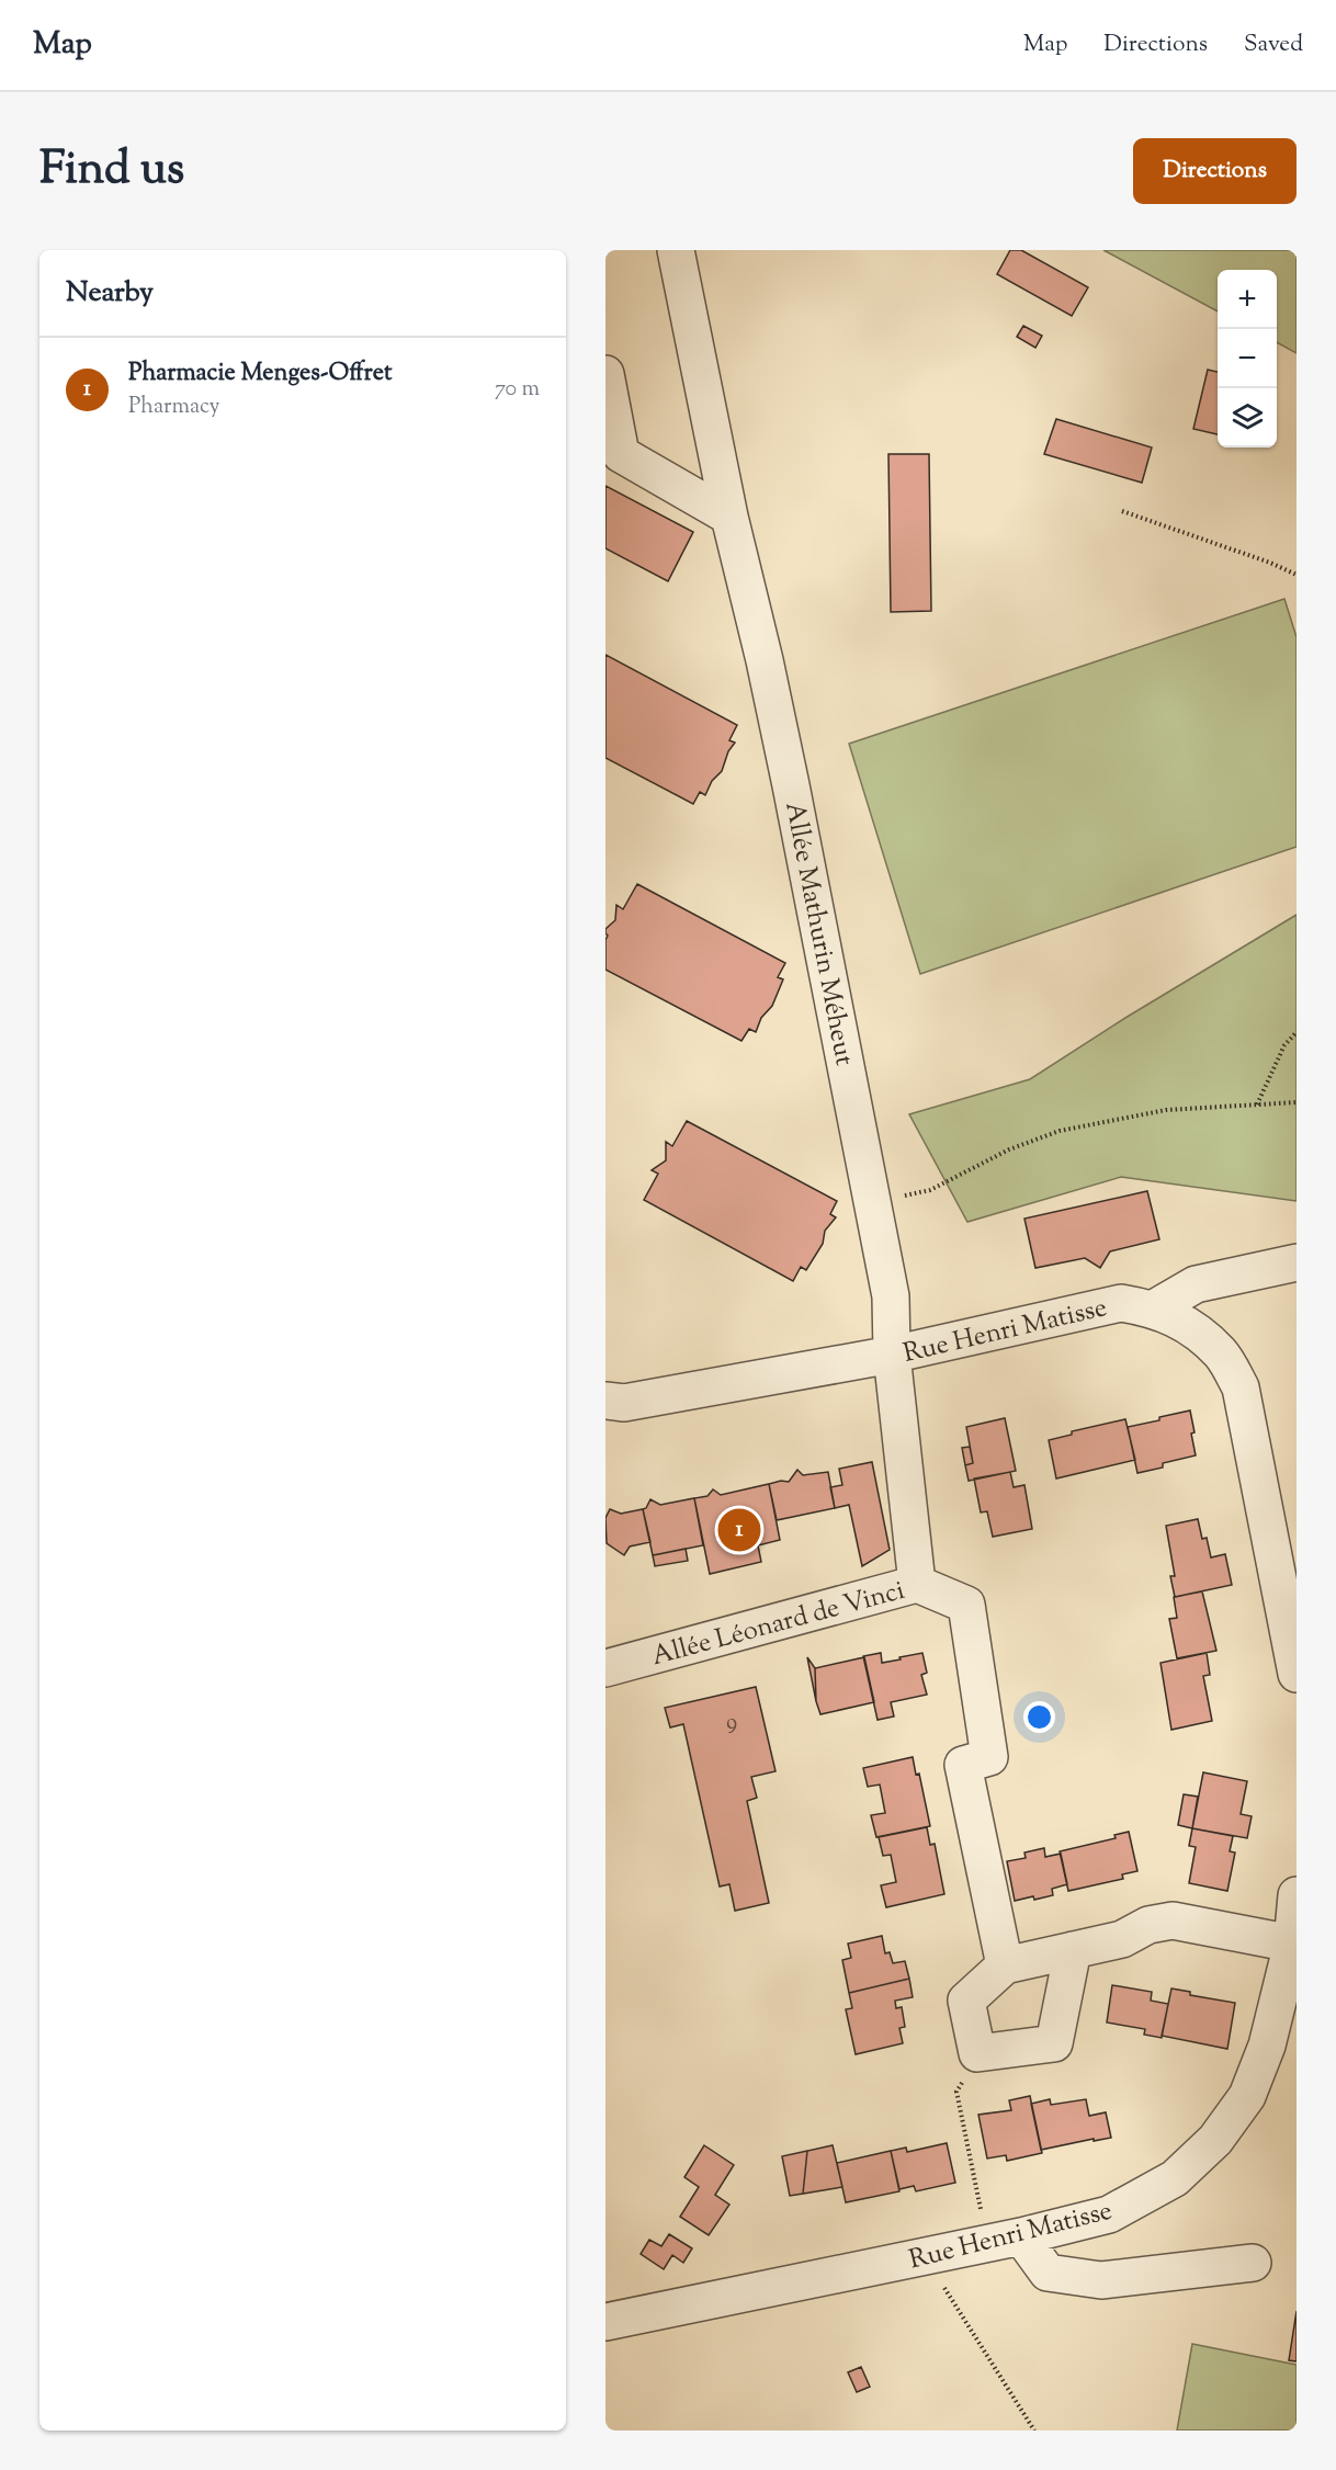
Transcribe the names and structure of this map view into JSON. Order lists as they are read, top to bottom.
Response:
{
  "streets": {
    "street": ["Allée Mathurin Méheut", "Rue Henri Matisse", "Allée Léonard de Vinci"]
  },
  "crossings": [
    ["Allée Mathurin Méheut", "Rue Henri Matisse"],
    ["Allée Mathurin Méheut", "Allée Léonard de Vinci"],
    ["Rue Henri Matisse", "Allée Léonard de Vinci"]
  ],
  "house_numbers": ["9"],
  "page": {
    "header": "Map",
    "nav": ["Map", "Directions", "Saved"],
    "title": "Find us",
    "buttons": "Directions",
    "heading": "Nearby",
    "map_buttons": ["+", "−"],
    "list": [
      {
        "mark": "1",
        "name": "Pharmacie Menges-Offret",
        "note": "Pharmacy",
        "value": "70 m"
      }
    ],
    "pins": "1"
  }
}
